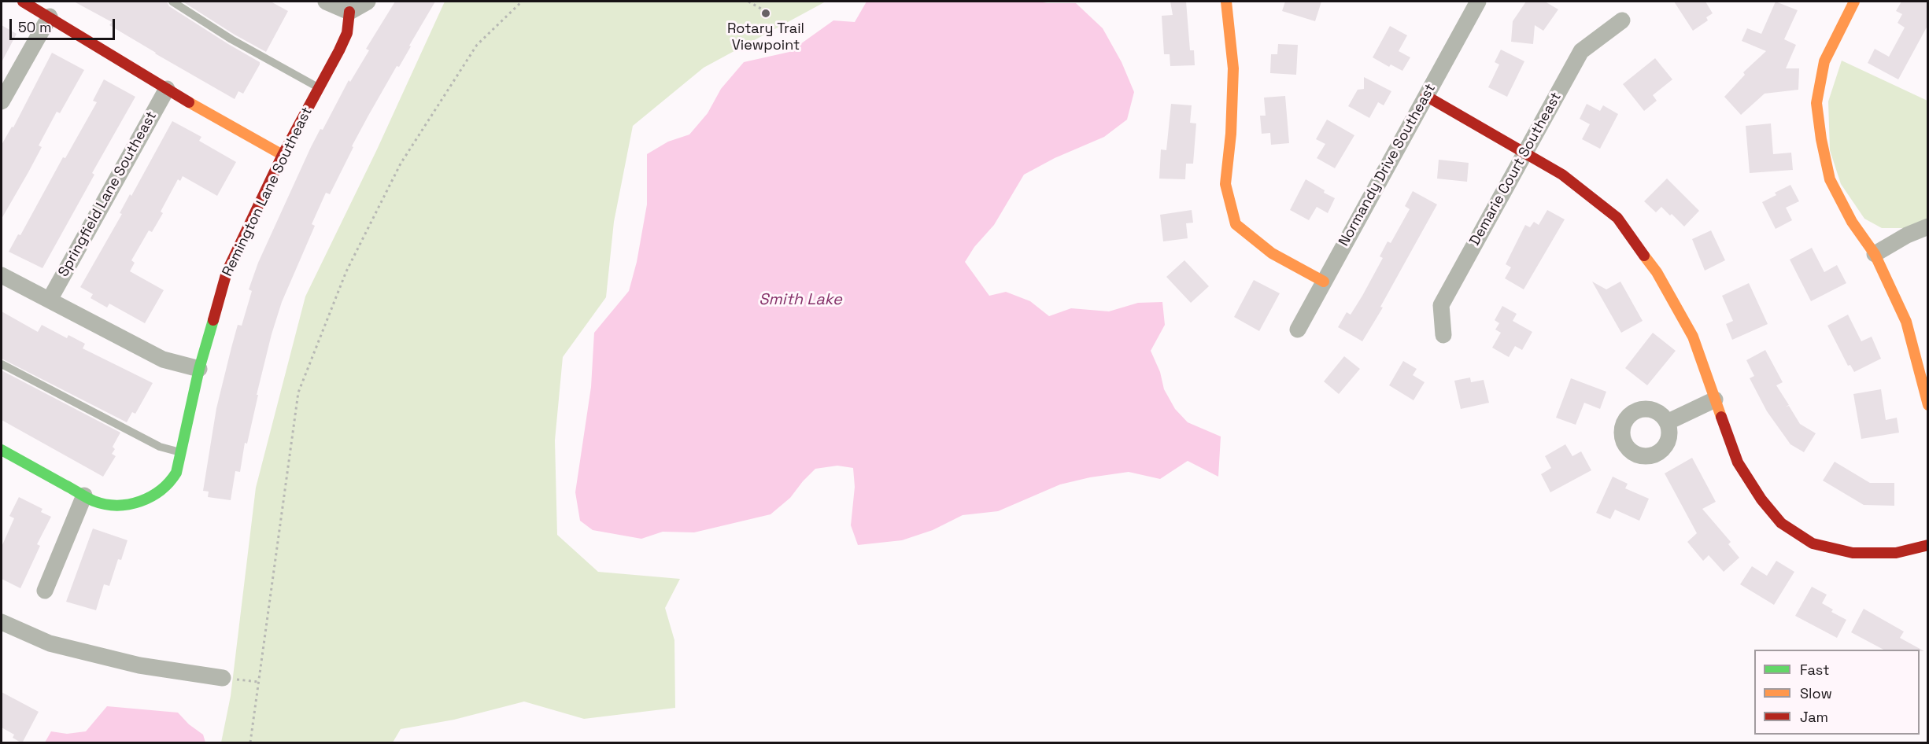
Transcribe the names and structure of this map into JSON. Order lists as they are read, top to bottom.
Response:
{
  "streets": {
    "street": [
      "Normandy Drive Southeast",
      "Demarie Court Southeast",
      "Remington Lane Southeast",
      "Springfield Lane Southeast"
    ]
  },
  "water": ["Smith Lake"],
  "places": ["Rotary Trail Viewpoint"],
  "legend": ["Fast", "Slow", "Jam"],
  "scale_bar": "50 m"
}
